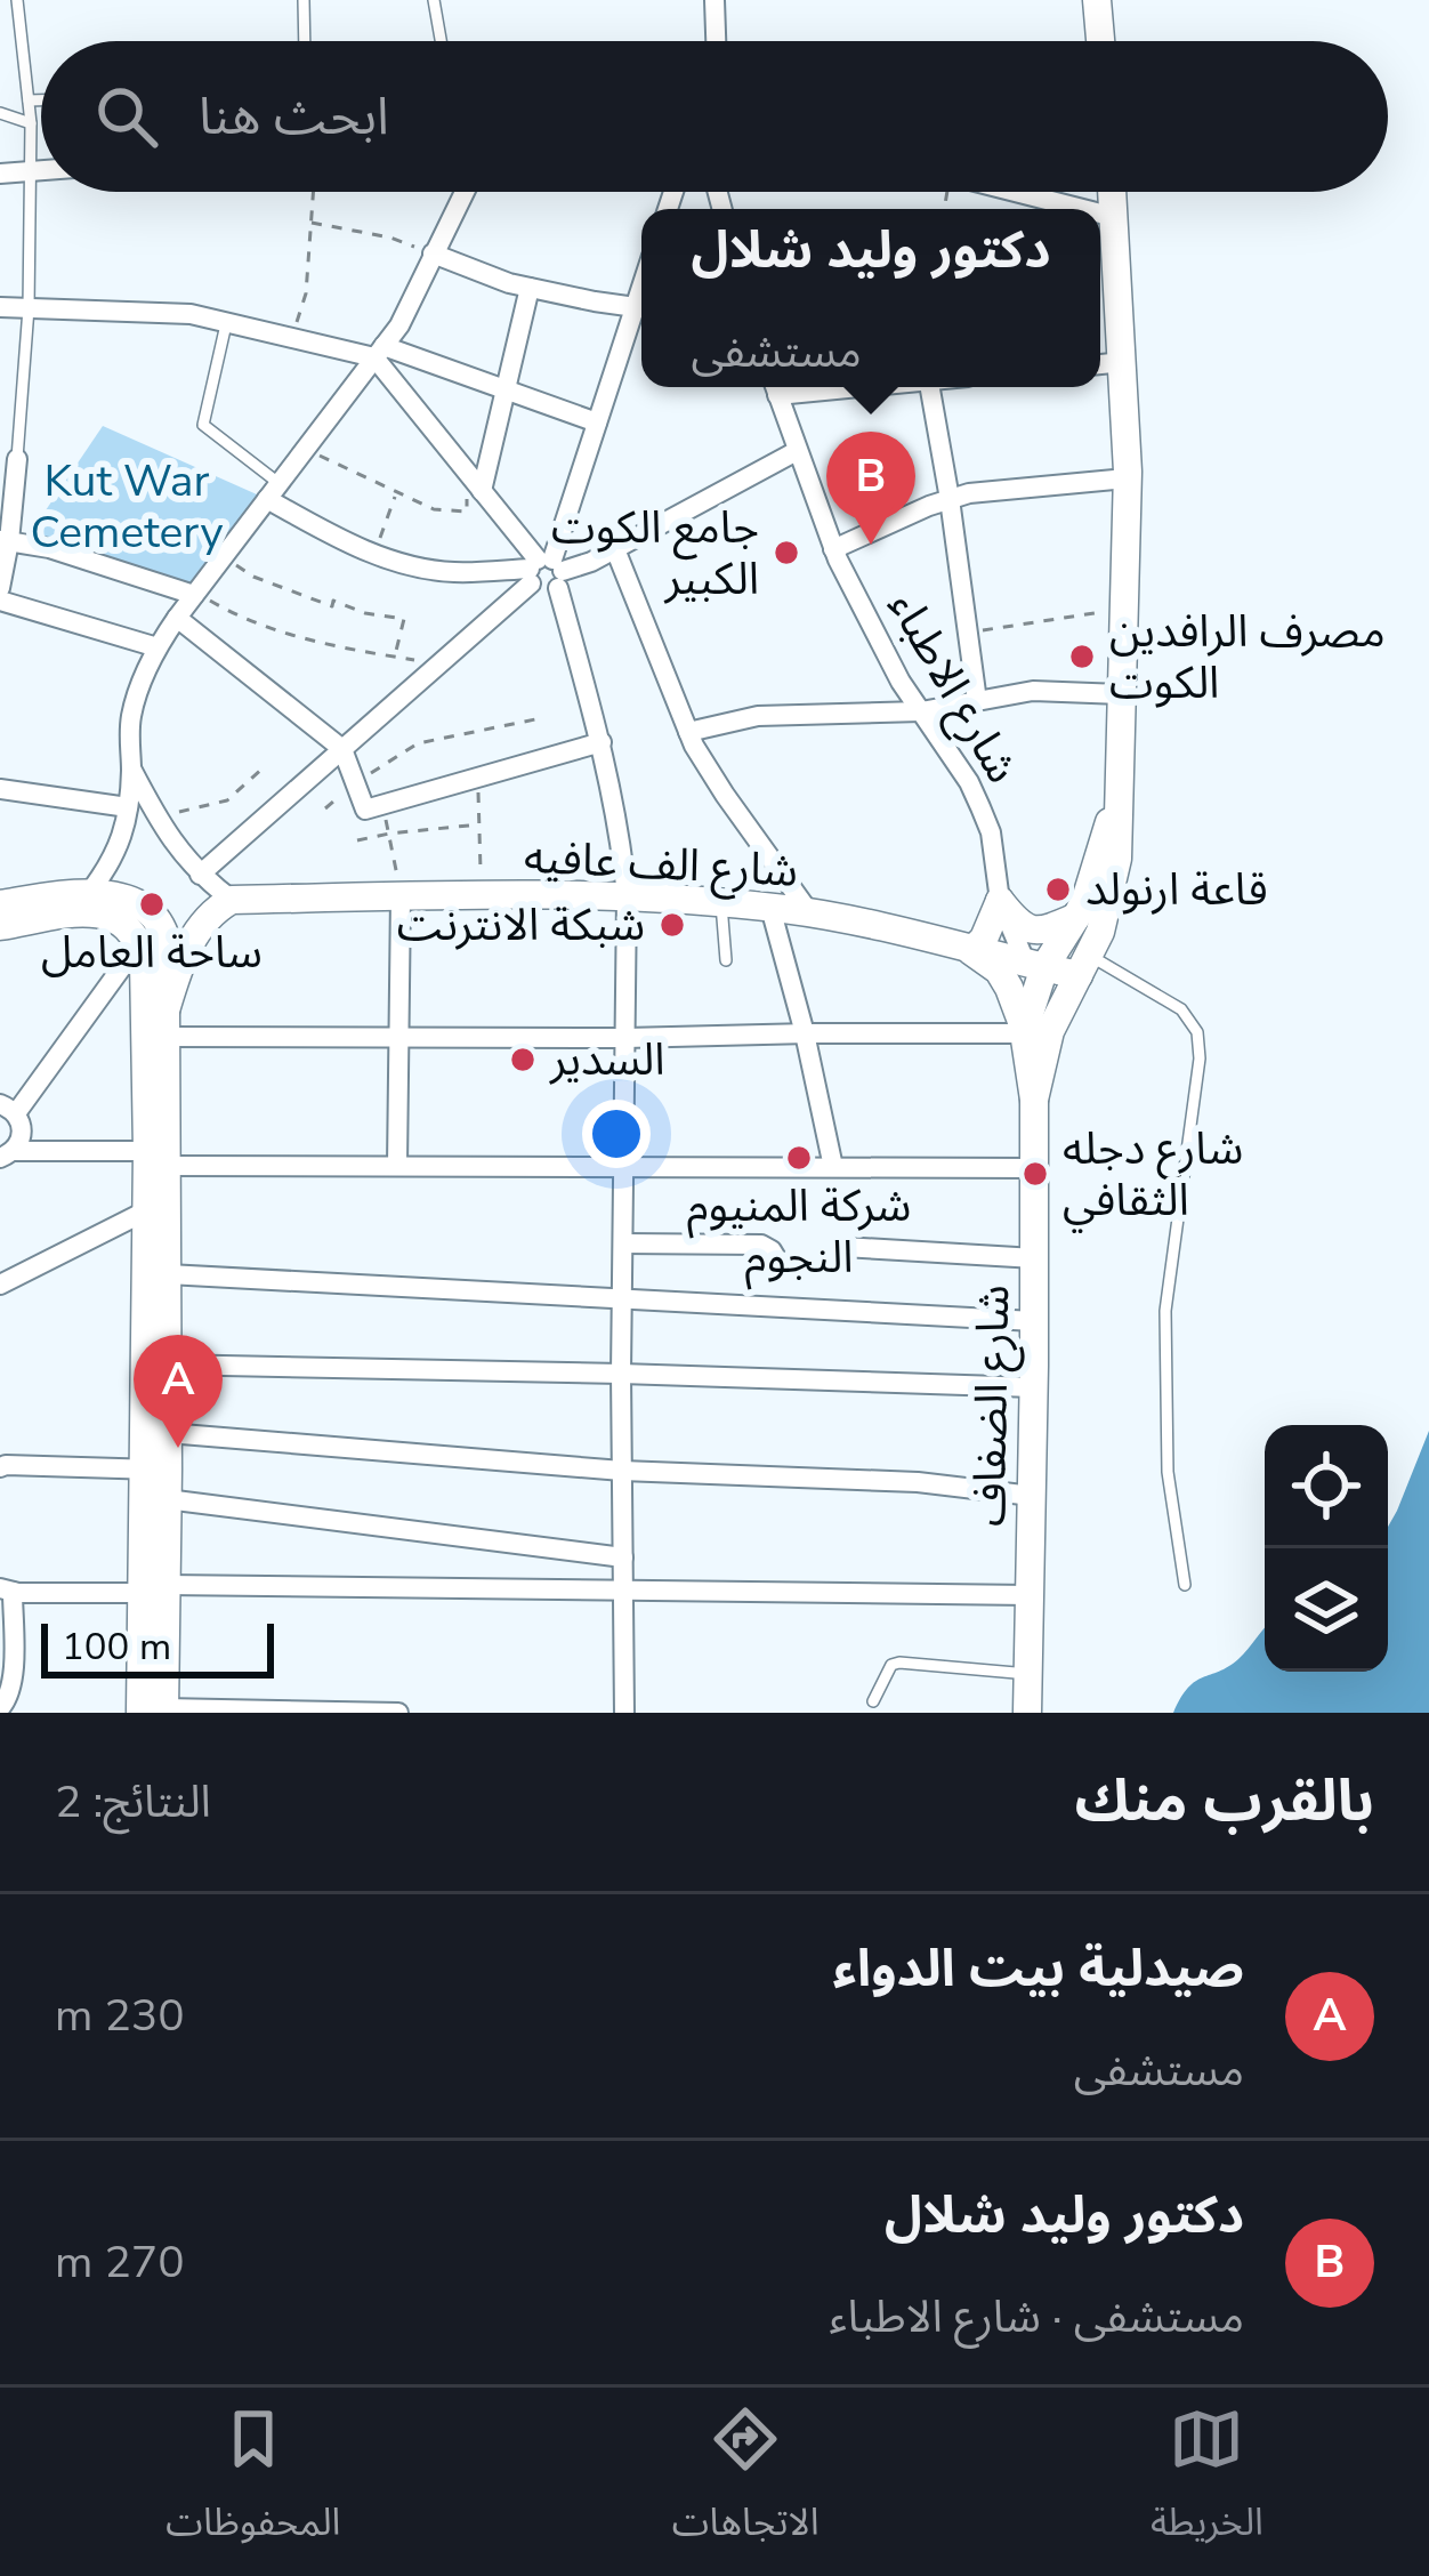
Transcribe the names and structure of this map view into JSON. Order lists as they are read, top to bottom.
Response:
{
  "streets": {
    "street": ["شارع الاطباء", "شارع الف عافيه", "شارع الضفاف"]
  },
  "crossings": [
    ["شارع الاطباء", "شارع الف عافيه"]
  ],
  "parks": ["Kut War Cemetery"],
  "places": [
    "جامع الكوت الكبير",
    "مصرف الرافدين الكوت",
    "قاعة ارنولد",
    "ساحة العامل",
    "شبكة الانترنت",
    "السدير",
    "شركة المنيوم النجوم",
    "شارع دجله الثقافي"
  ],
  "scale_bar": "100 m",
  "page": {
    "search": "ابحث هنا",
    "popup": ["دكتور وليد شلال", "مستشفى"],
    "pins": ["B", "A"],
    "scale": "100 m",
    "heading": ["بالقرب منك", "النتائج: 2"],
    "list": [
      {
        "mark": "A",
        "name": "صيدلية بيت الدواء",
        "note": "مستشفى",
        "value": "230 m"
      },
      {
        "mark": "B",
        "name": "دكتور وليد شلال",
        "note": "مستشفى · شارع الاطباء",
        "value": "270 m"
      }
    ],
    "nav": ["الخريطة", "الاتجاهات", "المحفوظات"]
  }
}
